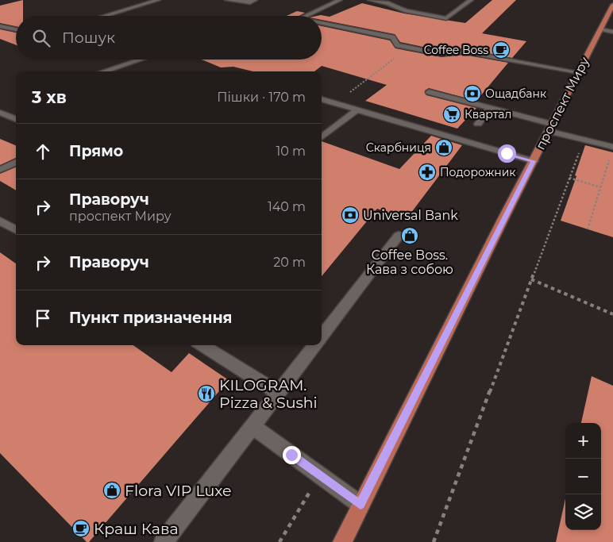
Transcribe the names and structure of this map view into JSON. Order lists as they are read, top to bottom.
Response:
{
  "streets": {
    "main road": ["проспект Миру"]
  },
  "places": {
    "cafe": ["Coffee Boss", "Краш Кава"],
    "bank": ["Ощадбанк", "Universal Bank"],
    "supermarket": ["Квартал"],
    "shop": ["Скарбниця", "Coffee Boss. Кава з собою", "Flora VIP Luxe"],
    "pharmacy": ["Подорожник"],
    "restaurant": ["KILOGRAM. Pizza & Sushi"]
  },
  "page": {
    "search": "Пошук",
    "heading": ["3 хв", "Пішки · 170 m"],
    "list": [
      ["Прямо", "10 m"],
      ["Праворуч", "проспект Миру", "140 m"],
      ["Праворуч", "20 m"],
      "Пункт призначення"
    ],
    "map_buttons": ["+", "−"]
  }
}
